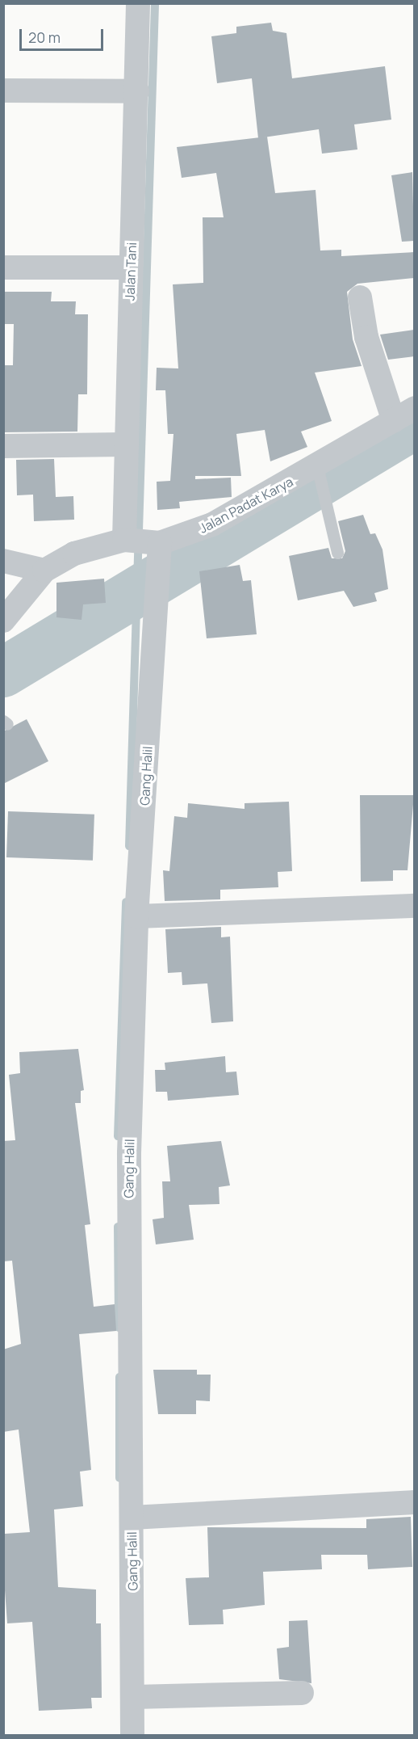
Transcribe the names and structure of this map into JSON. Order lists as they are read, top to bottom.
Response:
{
  "streets": {
    "street": ["Jalan Tani", "Jalan Padat Karya", "Gang Halil"]
  },
  "crossings": [
    ["Jalan Tani", "Jalan Padat Karya"],
    ["Jalan Tani", "Gang Halil"],
    ["Jalan Padat Karya", "Gang Halil"]
  ],
  "scale_bar": "20 m"
}
